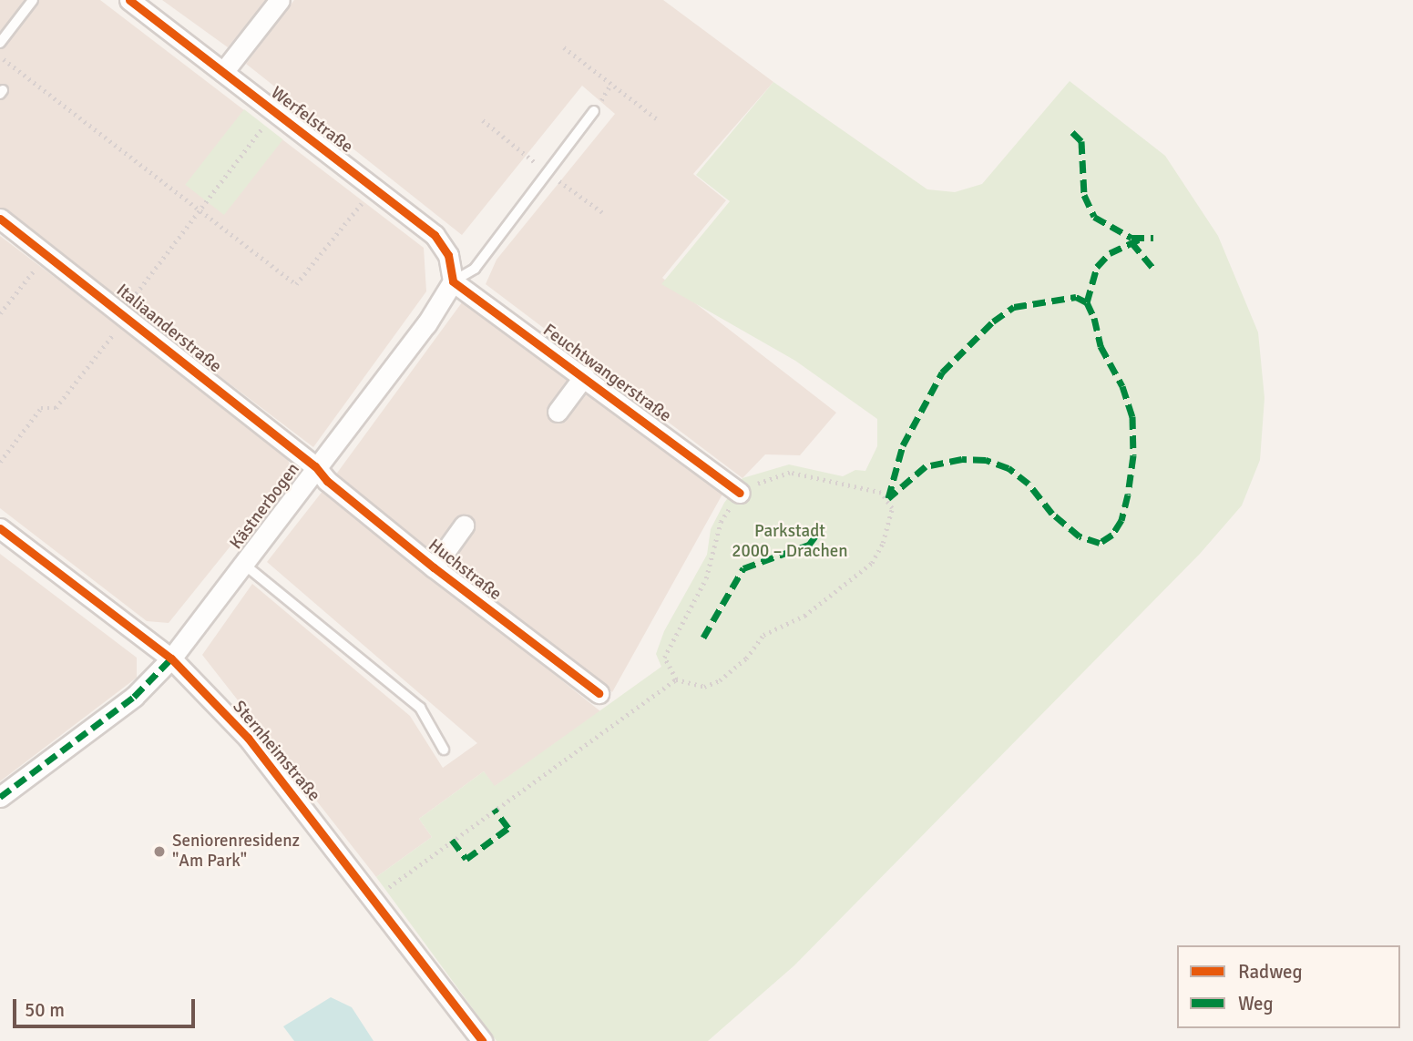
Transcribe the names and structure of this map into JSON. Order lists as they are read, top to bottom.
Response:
{
  "streets": {
    "street": [
      "Werfelstraße",
      "Italiaanderstraße",
      "Feuchtwangerstraße",
      "Kästnerbogen",
      "Huchstraße",
      "Sternheimstraße"
    ]
  },
  "crossings": [
    ["Werfelstraße", "Feuchtwangerstraße"],
    ["Werfelstraße", "Kästnerbogen"],
    ["Italiaanderstraße", "Kästnerbogen"],
    ["Italiaanderstraße", "Huchstraße"],
    ["Feuchtwangerstraße", "Kästnerbogen"],
    ["Kästnerbogen", "Huchstraße"],
    ["Kästnerbogen", "Sternheimstraße"]
  ],
  "parks": ["Parkstadt 2000 – Drachen"],
  "places": ["Seniorenresidenz \"Am Park\""],
  "legend": ["Radweg", "Weg"],
  "scale_bar": "50 m"
}
